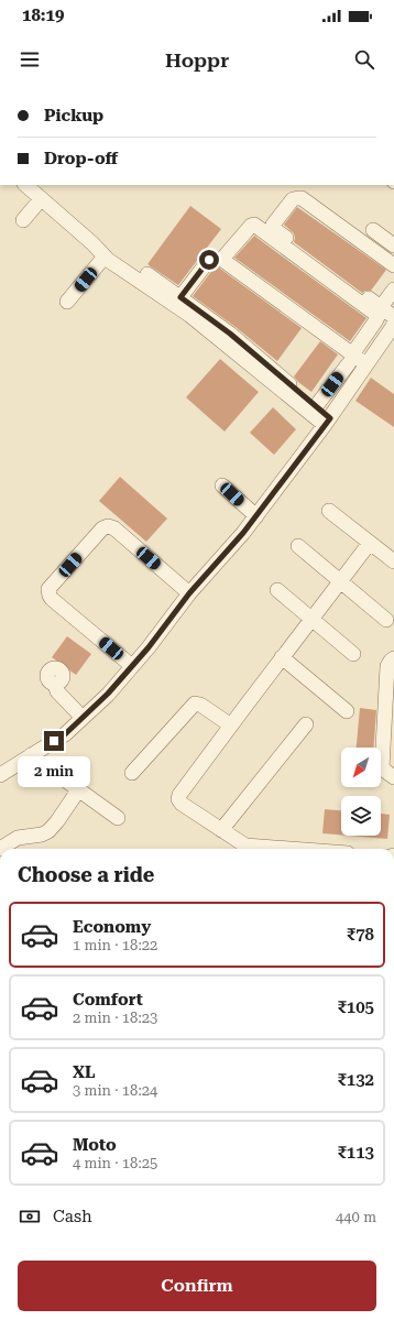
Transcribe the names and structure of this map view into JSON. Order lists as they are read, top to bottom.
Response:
{
  "north": "bottom left",
  "page": {
    "status": "18:19",
    "header": "Hoppr",
    "banner": ["Pickup", "Drop-off"],
    "bubble": "2 min",
    "heading": "Choose a ride",
    "list": [
      {
        "name": "Economy",
        "note": "1 min · 18:22",
        "value": "₹78"
      },
      {
        "name": "Comfort",
        "note": "2 min · 18:23",
        "value": "₹105"
      },
      {
        "name": "XL",
        "note": "3 min · 18:24",
        "value": "₹132"
      },
      {
        "name": "Moto",
        "note": "4 min · 18:25",
        "value": "₹113"
      }
    ],
    "pay": ["Cash", "440 m"],
    "buttons": "Confirm"
  }
}
